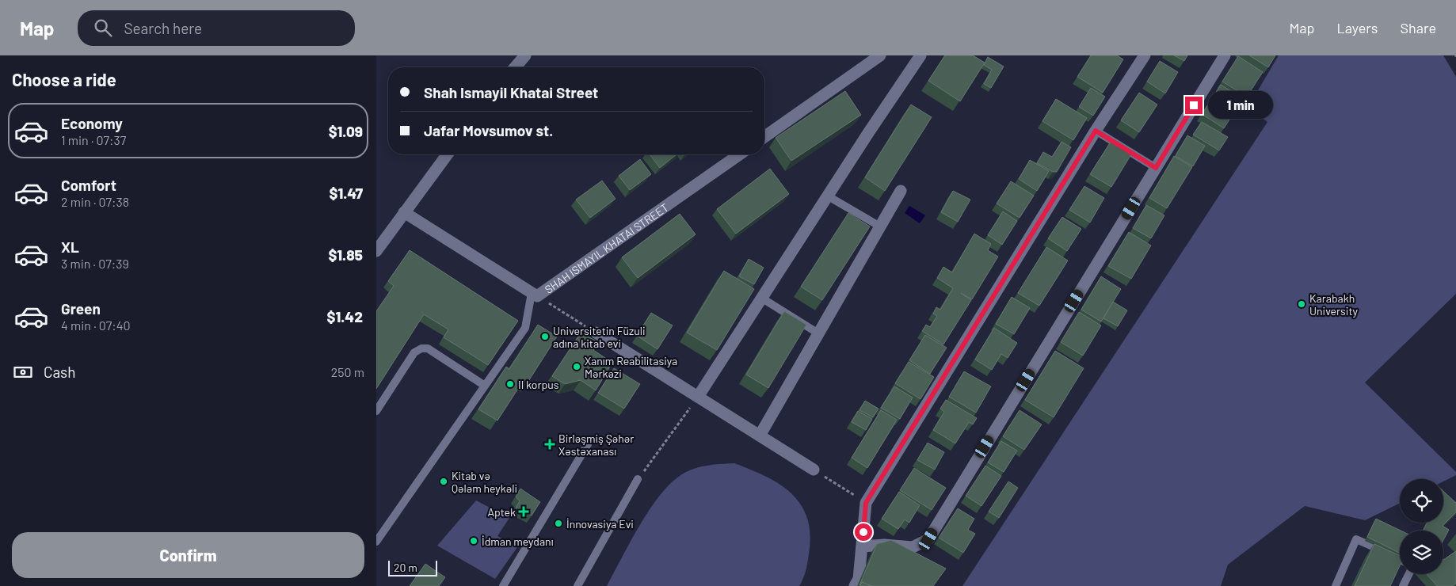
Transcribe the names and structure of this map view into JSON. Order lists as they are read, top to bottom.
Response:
{
  "streets": {
    "street": ["SHAH ISMAYIL KHATAI STREET"]
  },
  "places": {
    "other": [
      "Karabakh University",
      "Universitetin Füzuli adına kitab evi",
      "Xanım Reabilitasiya Mərkəzi",
      "II korpus",
      "Kitab və Qələm heykəli",
      "İnnovasiya Evi",
      "İdman meydanı"
    ],
    "health": ["Birləşmiş Şəhər Xəstəxanası", "Aptek"]
  },
  "scale_bar": "20 m",
  "page": {
    "header": "Map",
    "search": "Search here",
    "nav": ["Map", "Layers", "Share"],
    "heading": "Choose a ride",
    "banner": ["Shah Ismayil Khatai Street", "Jafar Movsumov st."],
    "bubble": "1 min",
    "list": [
      {
        "name": "Economy",
        "note": "1 min · 07:37",
        "value": "$1.09"
      },
      {
        "name": "Comfort",
        "note": "2 min · 07:38",
        "value": "$1.47"
      },
      {
        "name": "XL",
        "note": "3 min · 07:39",
        "value": "$1.85"
      },
      {
        "name": "Green",
        "note": "4 min · 07:40",
        "value": "$1.42"
      }
    ],
    "pay": ["Cash", "250 m"],
    "buttons": "Confirm",
    "scale": "20 m"
  }
}
